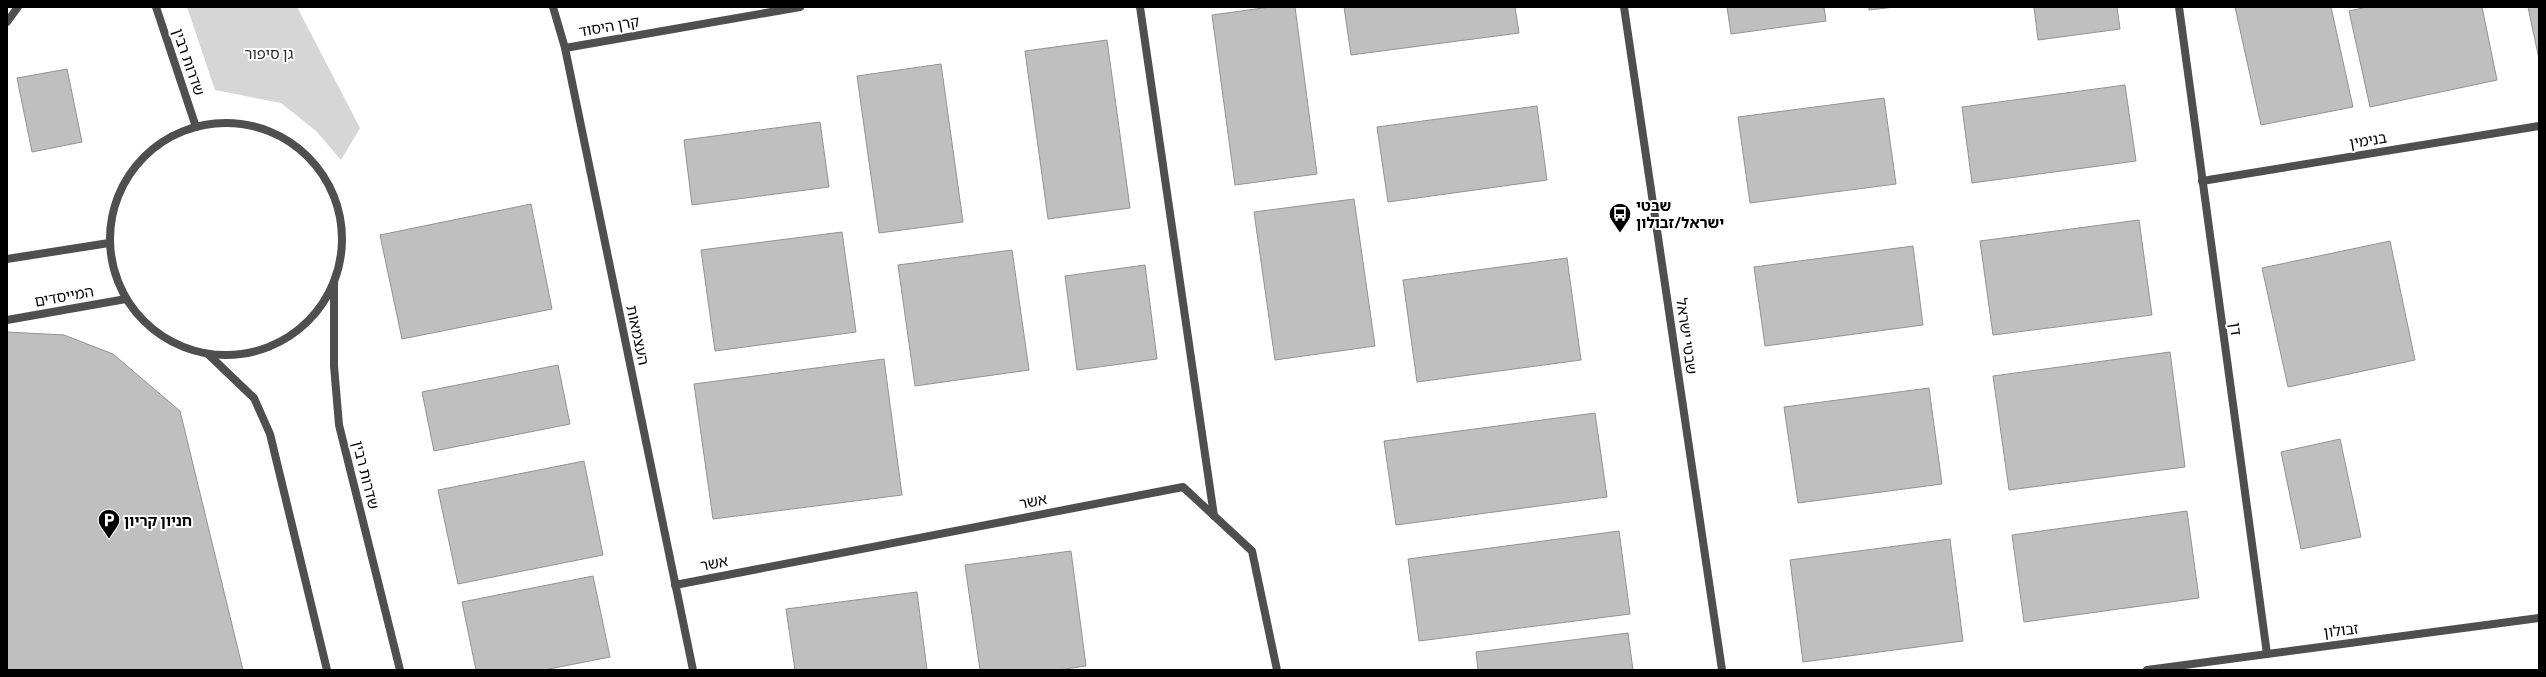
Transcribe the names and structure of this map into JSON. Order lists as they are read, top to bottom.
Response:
{
  "streets": {
    "street": [
      "קרן היסוד",
      "שדרות רבין",
      "בנימין",
      "המייסדים",
      "דן",
      "העצמאות",
      "שבטי ישראל",
      "אשר",
      "זבולון"
    ]
  },
  "crossings": [
    ["קרן היסוד", "העצמאות"],
    ["בנימין", "דן"],
    ["דן", "זבולון"],
    ["העצמאות", "אשר"]
  ],
  "parks": ["גן סיפור"],
  "places": {
    "bus stop": ["שבטי ישראל/זבולון"],
    "parking": ["חניון קריון"]
  }
}
